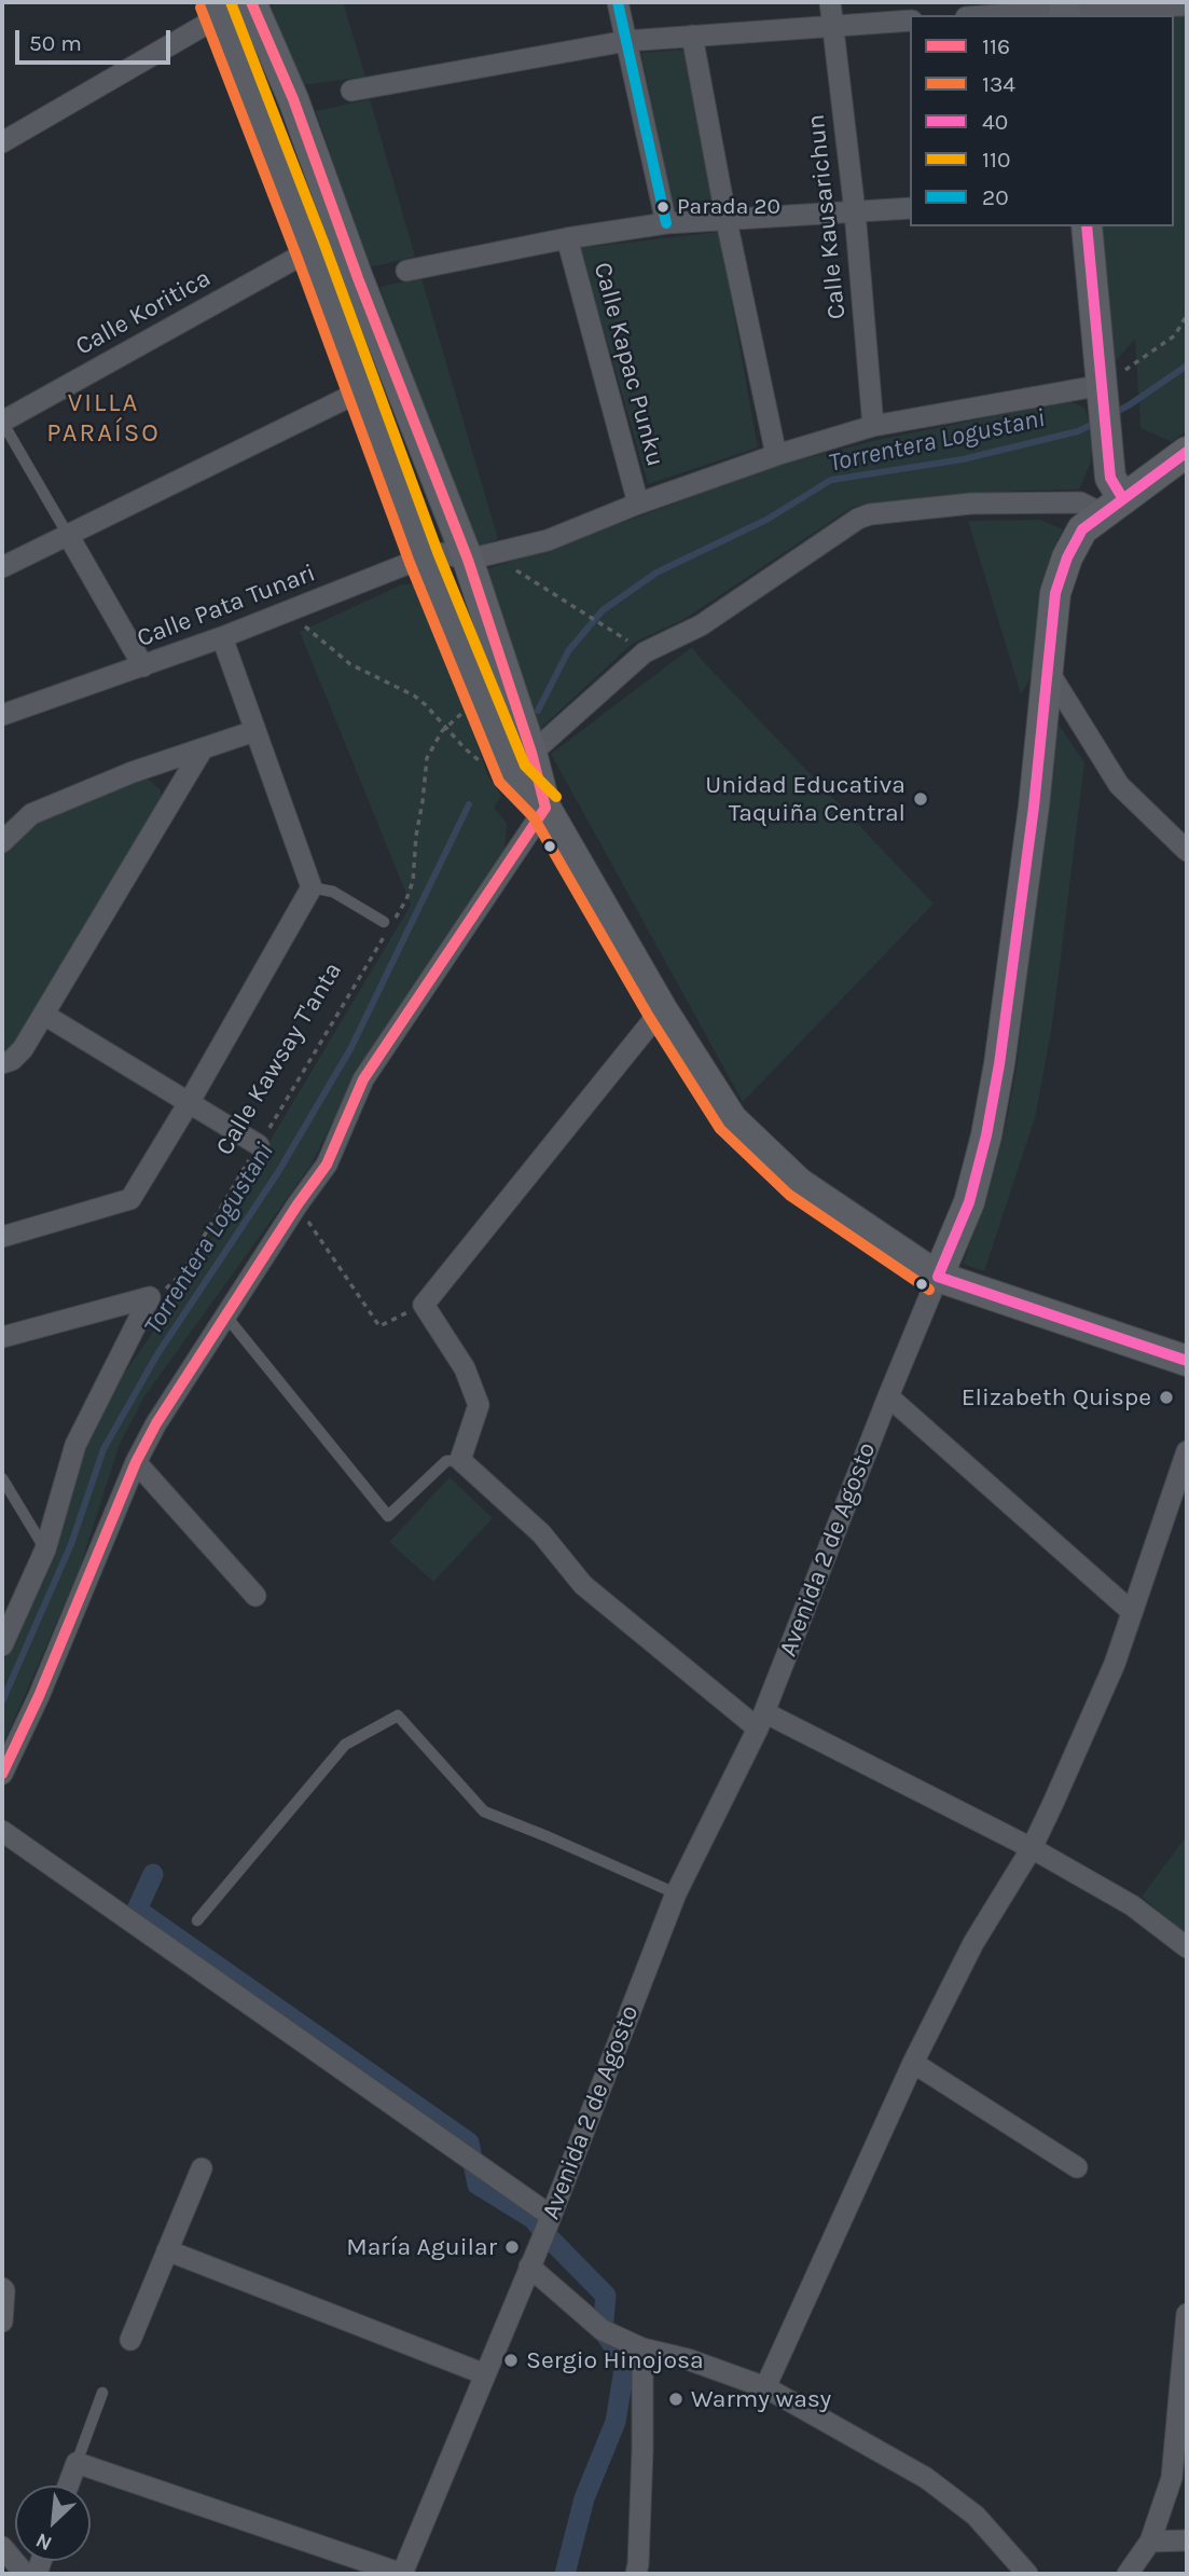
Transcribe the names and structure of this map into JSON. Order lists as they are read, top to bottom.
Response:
{
  "streets": {
    "main road": ["Avenida 2 de Agosto"],
    "street": [
      "Calle Kausarichun",
      "Calle Koritica",
      "Calle Kapac Punku",
      "Calle Pata Tunari"
    ],
    "path": ["Calle Kawsay T'anta"]
  },
  "districts": ["VILLA PARAÍSO"],
  "water": ["Torrentera Logustani"],
  "places": [
    "Parada 20",
    "Unidad Educativa Taquiña Central",
    "Elizabeth Quispe",
    "María Aguilar",
    "Sergio Hinojosa",
    "Warmy wasy"
  ],
  "lines": [
    "transit line 116",
    "transit line 110",
    "transit line 20",
    "transit line 134",
    "transit line 40"
  ],
  "legend": [
    "116",
    "134",
    "40",
    "110",
    "20"
  ],
  "scale_bar": "50 m",
  "north": "bottom left"
}
